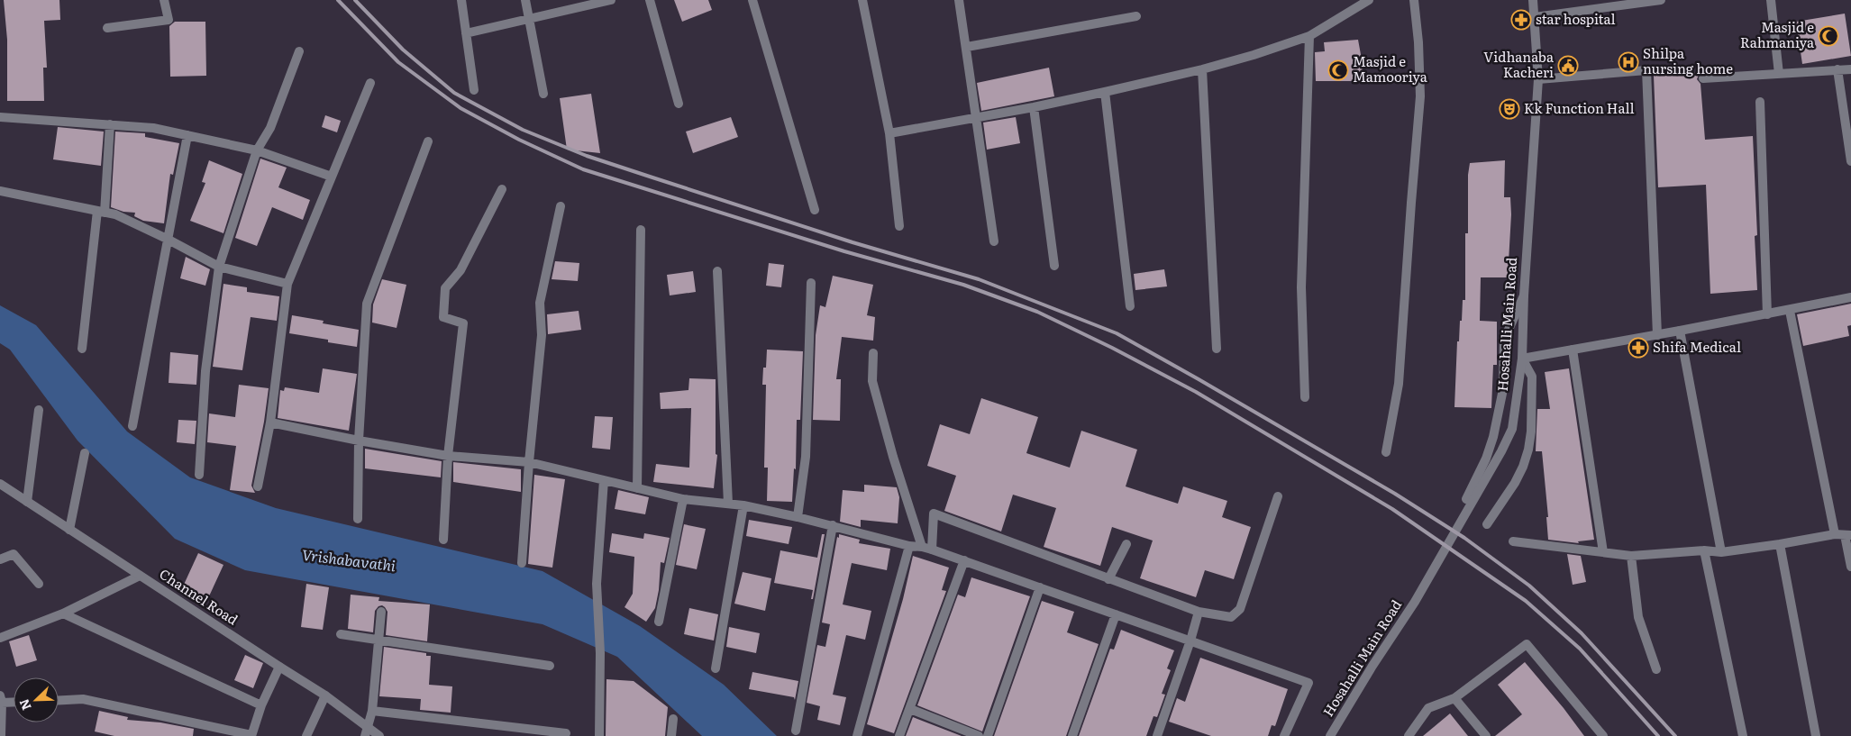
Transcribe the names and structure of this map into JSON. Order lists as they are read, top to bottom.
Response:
{
  "streets": {
    "street": ["Hosahalli Main Road", "Channel Road"]
  },
  "water": ["Vrishabavathi"],
  "places": {
    "pharmacy": ["star hospital", "Shifa Medical"],
    "mosque": ["Masjid e Rahmaniya", "Masjid e Mamooriya"],
    "hospital": ["Shilpa nursing home"],
    "public building": ["Vidhanaba Kacheri"],
    "theatre": ["Kk Function Hall"]
  },
  "north": "bottom left"
}
